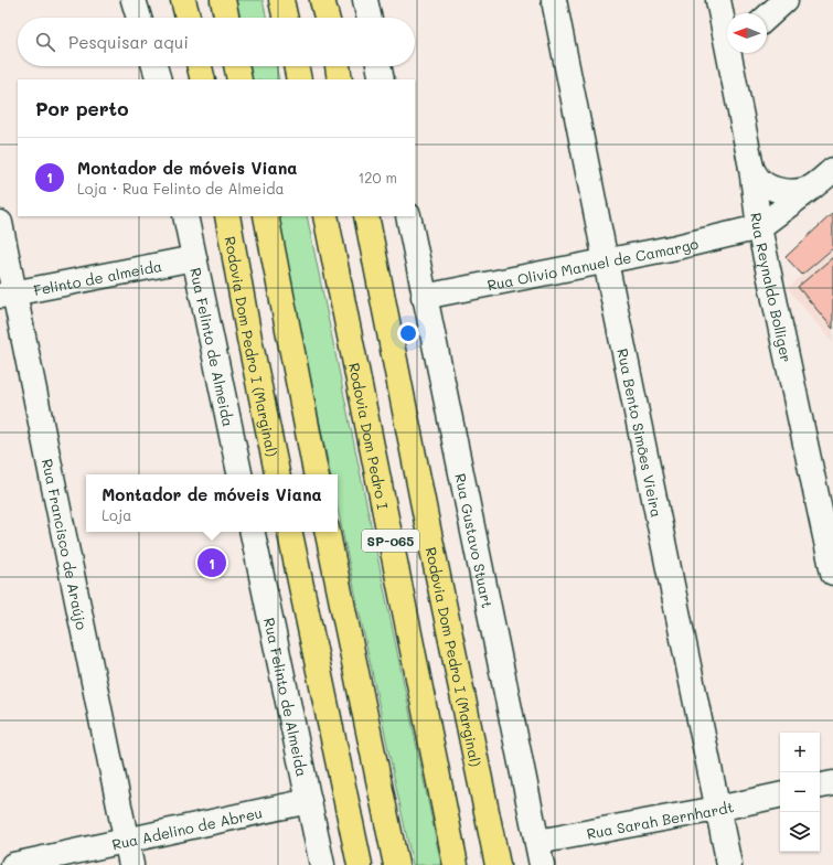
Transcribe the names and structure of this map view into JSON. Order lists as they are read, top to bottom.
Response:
{
  "streets": {
    "highway": ["Rodovia Dom Pedro I (Marginal)", "Rodovia Dom Pedro I", "SP-065"],
    "street": [
      "Rua Olivio Manuel de Camargo",
      "Felinto de almeida",
      "Rua Reynaldo Bolliger",
      "Rua Felinto de Almeida",
      "Rua Bento Simões Vieira",
      "Rua Gustavo Stuart",
      "Rua Francisco de Araújo",
      "Rua Sarah Bernhardt",
      "Rua Adelino de Abreu"
    ]
  },
  "crossings": [
    ["Rua Olivio Manuel de Camargo", "Rua Reynaldo Bolliger"],
    ["Rua Olivio Manuel de Camargo", "Rua Bento Simões Vieira"],
    ["Rua Olivio Manuel de Camargo", "Rua Gustavo Stuart"],
    ["Felinto de almeida", "Rua Felinto de Almeida"],
    ["Felinto de almeida", "Rua Francisco de Araújo"],
    ["Rua Felinto de Almeida", "Rua Adelino de Abreu"],
    ["Rua Bento Simões Vieira", "Rua Sarah Bernhardt"],
    ["Rua Gustavo Stuart", "Rua Sarah Bernhardt"],
    ["Rua Francisco de Araújo", "Rua Adelino de Abreu"]
  ],
  "north": "left",
  "page": {
    "search": "Pesquisar aqui",
    "heading": "Por perto",
    "list": [
      {
        "mark": "1",
        "name": "Montador de móveis Viana",
        "note": "Loja · Rua Felinto de Almeida",
        "value": "120 m"
      }
    ],
    "popup": ["Montador de móveis Viana", "Loja"],
    "pins": "1",
    "map_buttons": ["+", "−"]
  }
}
